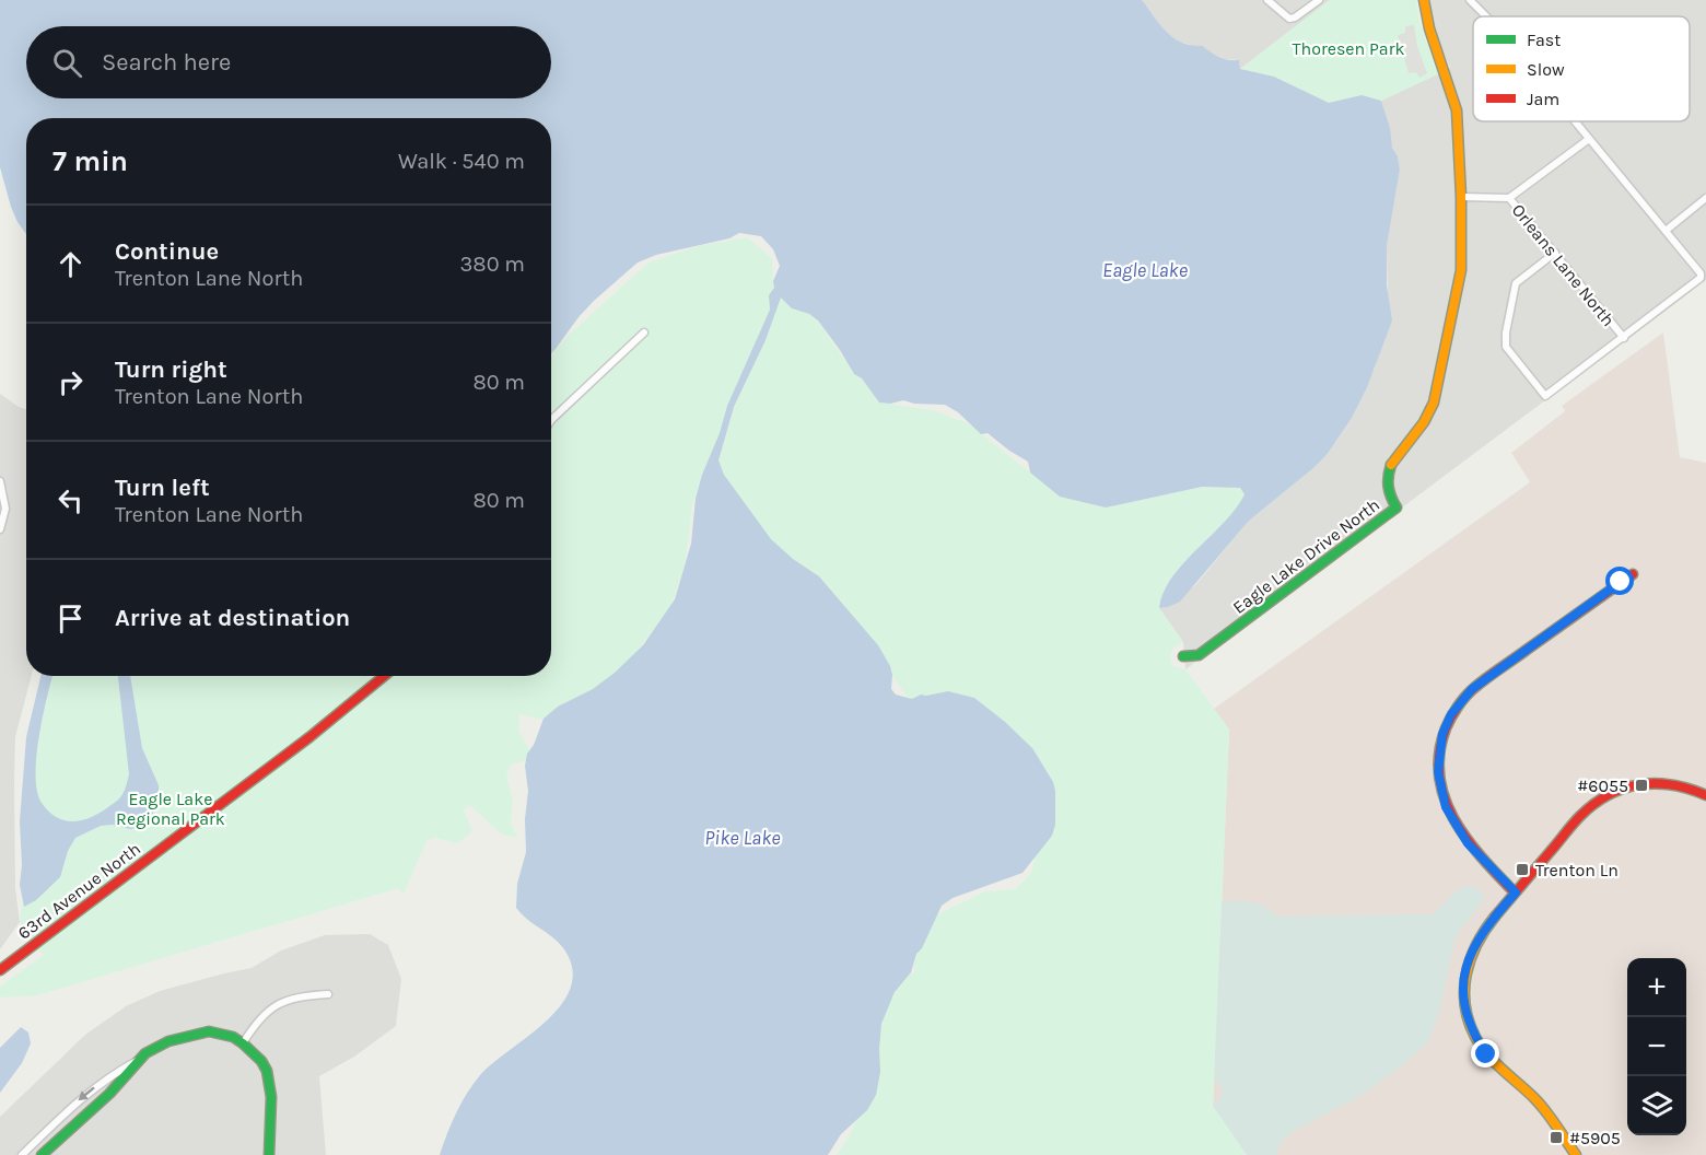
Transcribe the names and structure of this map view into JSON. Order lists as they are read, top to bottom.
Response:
{
  "streets": {
    "street": ["Orleans Lane North", "Eagle Lake Drive North", "63rd Avenue North"]
  },
  "crossings": [
    ["Orleans Lane North", "Eagle Lake Drive North"]
  ],
  "water": ["Eagle Lake", "Pike Lake"],
  "parks": ["Thoresen Park", "Eagle Lake Regional Park"],
  "places": {
    "transit": ["#6055", "Trenton Ln", "#5905"]
  },
  "legend": ["Fast", "Slow", "Jam"],
  "page": {
    "search": "Search here",
    "heading": ["7 min", "Walk · 540 m"],
    "list": [
      ["Continue", "Trenton Lane North", "380 m"],
      ["Turn right", "Trenton Lane North", "80 m"],
      ["Turn left", "Trenton Lane North", "80 m"],
      "Arrive at destination"
    ],
    "map_buttons": ["+", "−"]
  }
}
